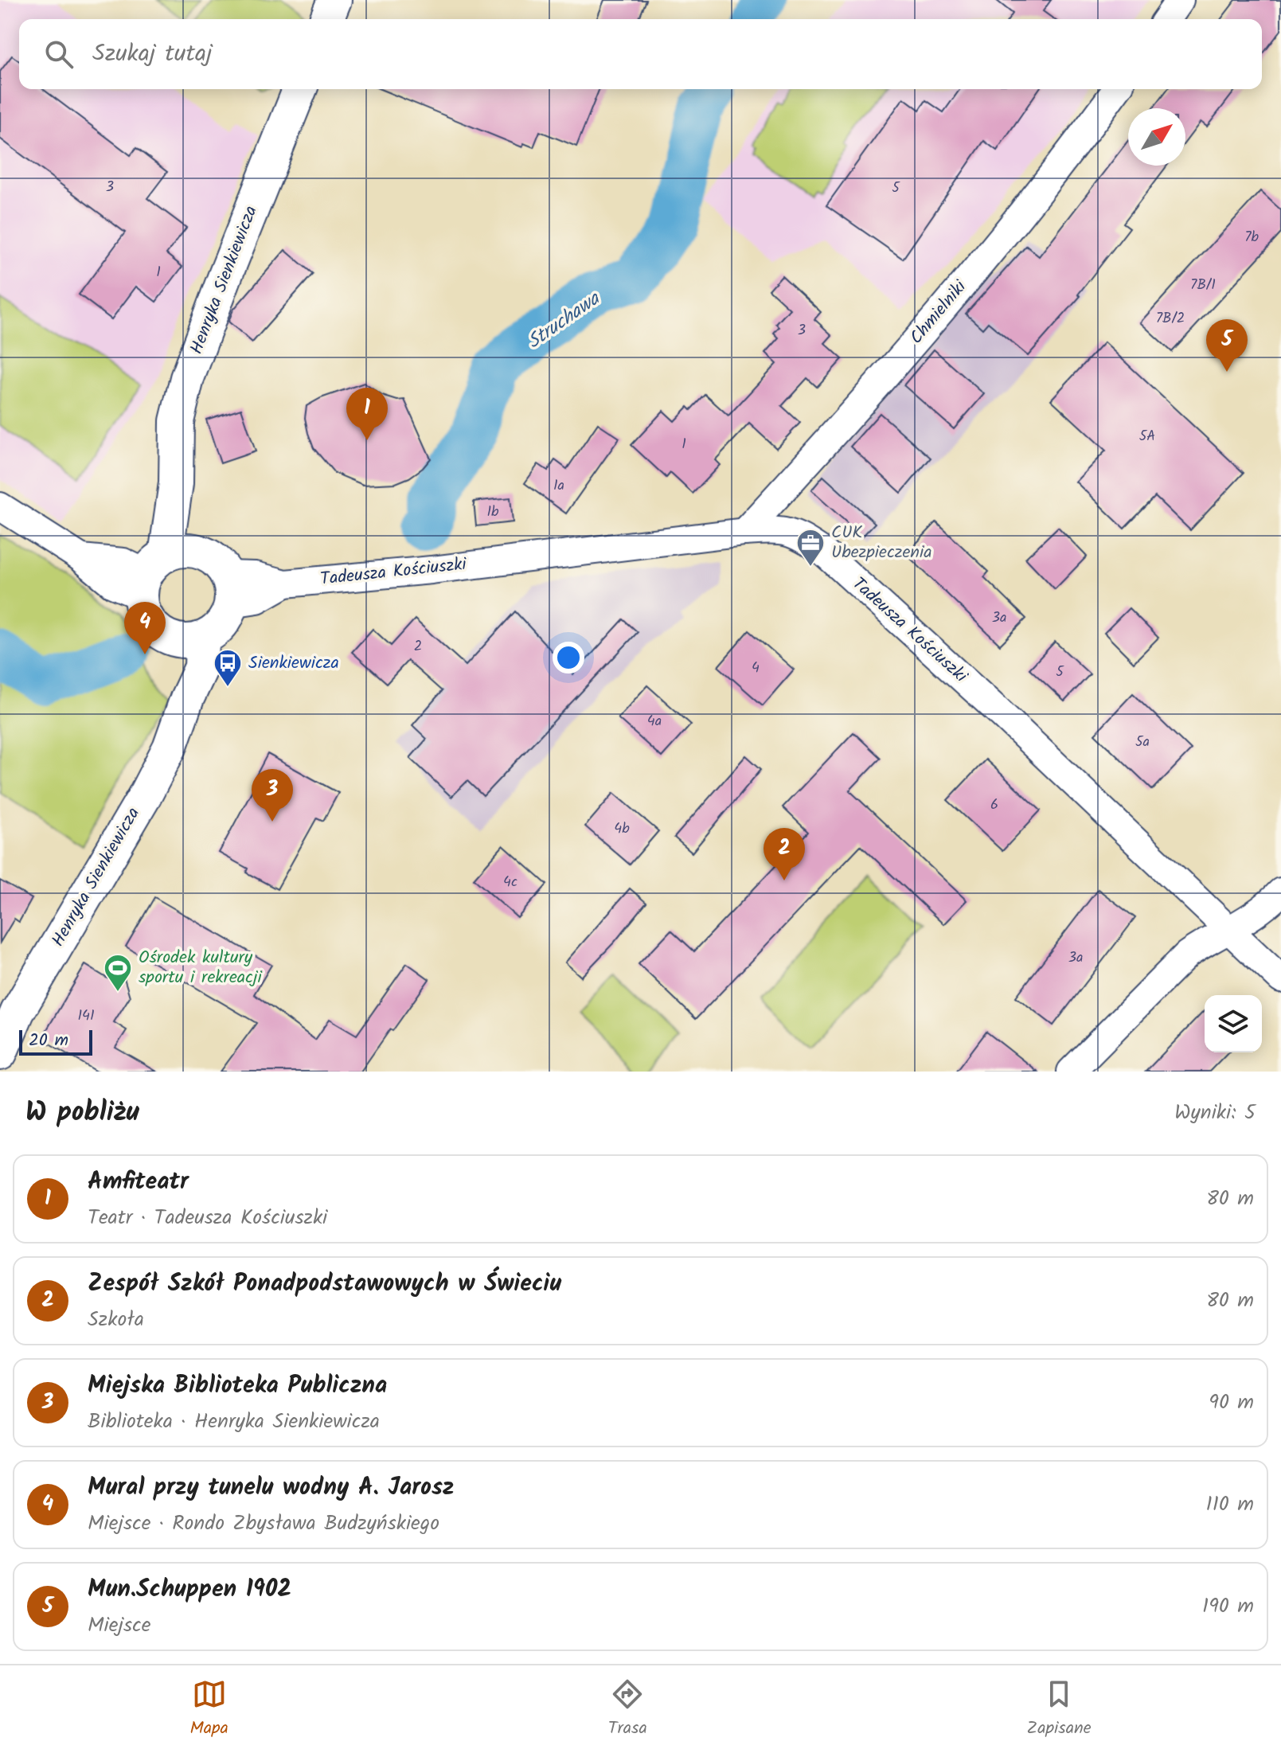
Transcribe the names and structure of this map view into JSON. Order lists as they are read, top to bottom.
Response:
{
  "streets": {
    "street": ["Henryka Sienkiewicza", "Chmielniki", "Tadeusza Kościuszki"]
  },
  "crossings": [
    ["Henryka Sienkiewicza", "Tadeusza Kościuszki"],
    ["Chmielniki", "Tadeusza Kościuszki"]
  ],
  "water": ["Struchawa"],
  "places": {
    "office": ["CUK Ubezpieczenia"],
    "bus stop": ["Sienkiewicza"],
    "sports": ["Ośrodek kultury sportu i rekreacji"]
  },
  "house_numbers": [
    "3",
    "5",
    "7b",
    "1",
    "7B/1",
    "7B/2",
    "3",
    "5A",
    "1",
    "1a",
    "1b",
    "3a",
    "2",
    "4",
    "5",
    "4a",
    "5a",
    "6",
    "4b",
    "4c",
    "3a",
    "141"
  ],
  "scale_bar": "20 m",
  "north": "top right",
  "page": {
    "search": "Szukaj tutaj",
    "pins": [
      "5",
      "1",
      "4",
      "3",
      "2"
    ],
    "scale": "20 m",
    "heading": ["W pobliżu", "Wyniki: 5"],
    "list": [
      {
        "mark": "1",
        "name": "Amfiteatr",
        "note": "Teatr · Tadeusza Kościuszki",
        "value": "80 m"
      },
      {
        "mark": "2",
        "name": "Zespół Szkół Ponadpodstawowych w Świeciu",
        "note": "Szkoła",
        "value": "80 m"
      },
      {
        "mark": "3",
        "name": "Miejska Biblioteka Publiczna",
        "note": "Biblioteka · Henryka Sienkiewicza",
        "value": "90 m"
      },
      {
        "mark": "4",
        "name": "Mural przy tunelu wodny A. Jarosz",
        "note": "Miejsce · Rondo Zbysława Budzyńskiego",
        "value": "110 m"
      },
      {
        "mark": "5",
        "name": "Mun.Schuppen 1902",
        "note": "Miejsce",
        "value": "190 m"
      }
    ],
    "nav": ["Mapa", "Trasa", "Zapisane"]
  }
}
